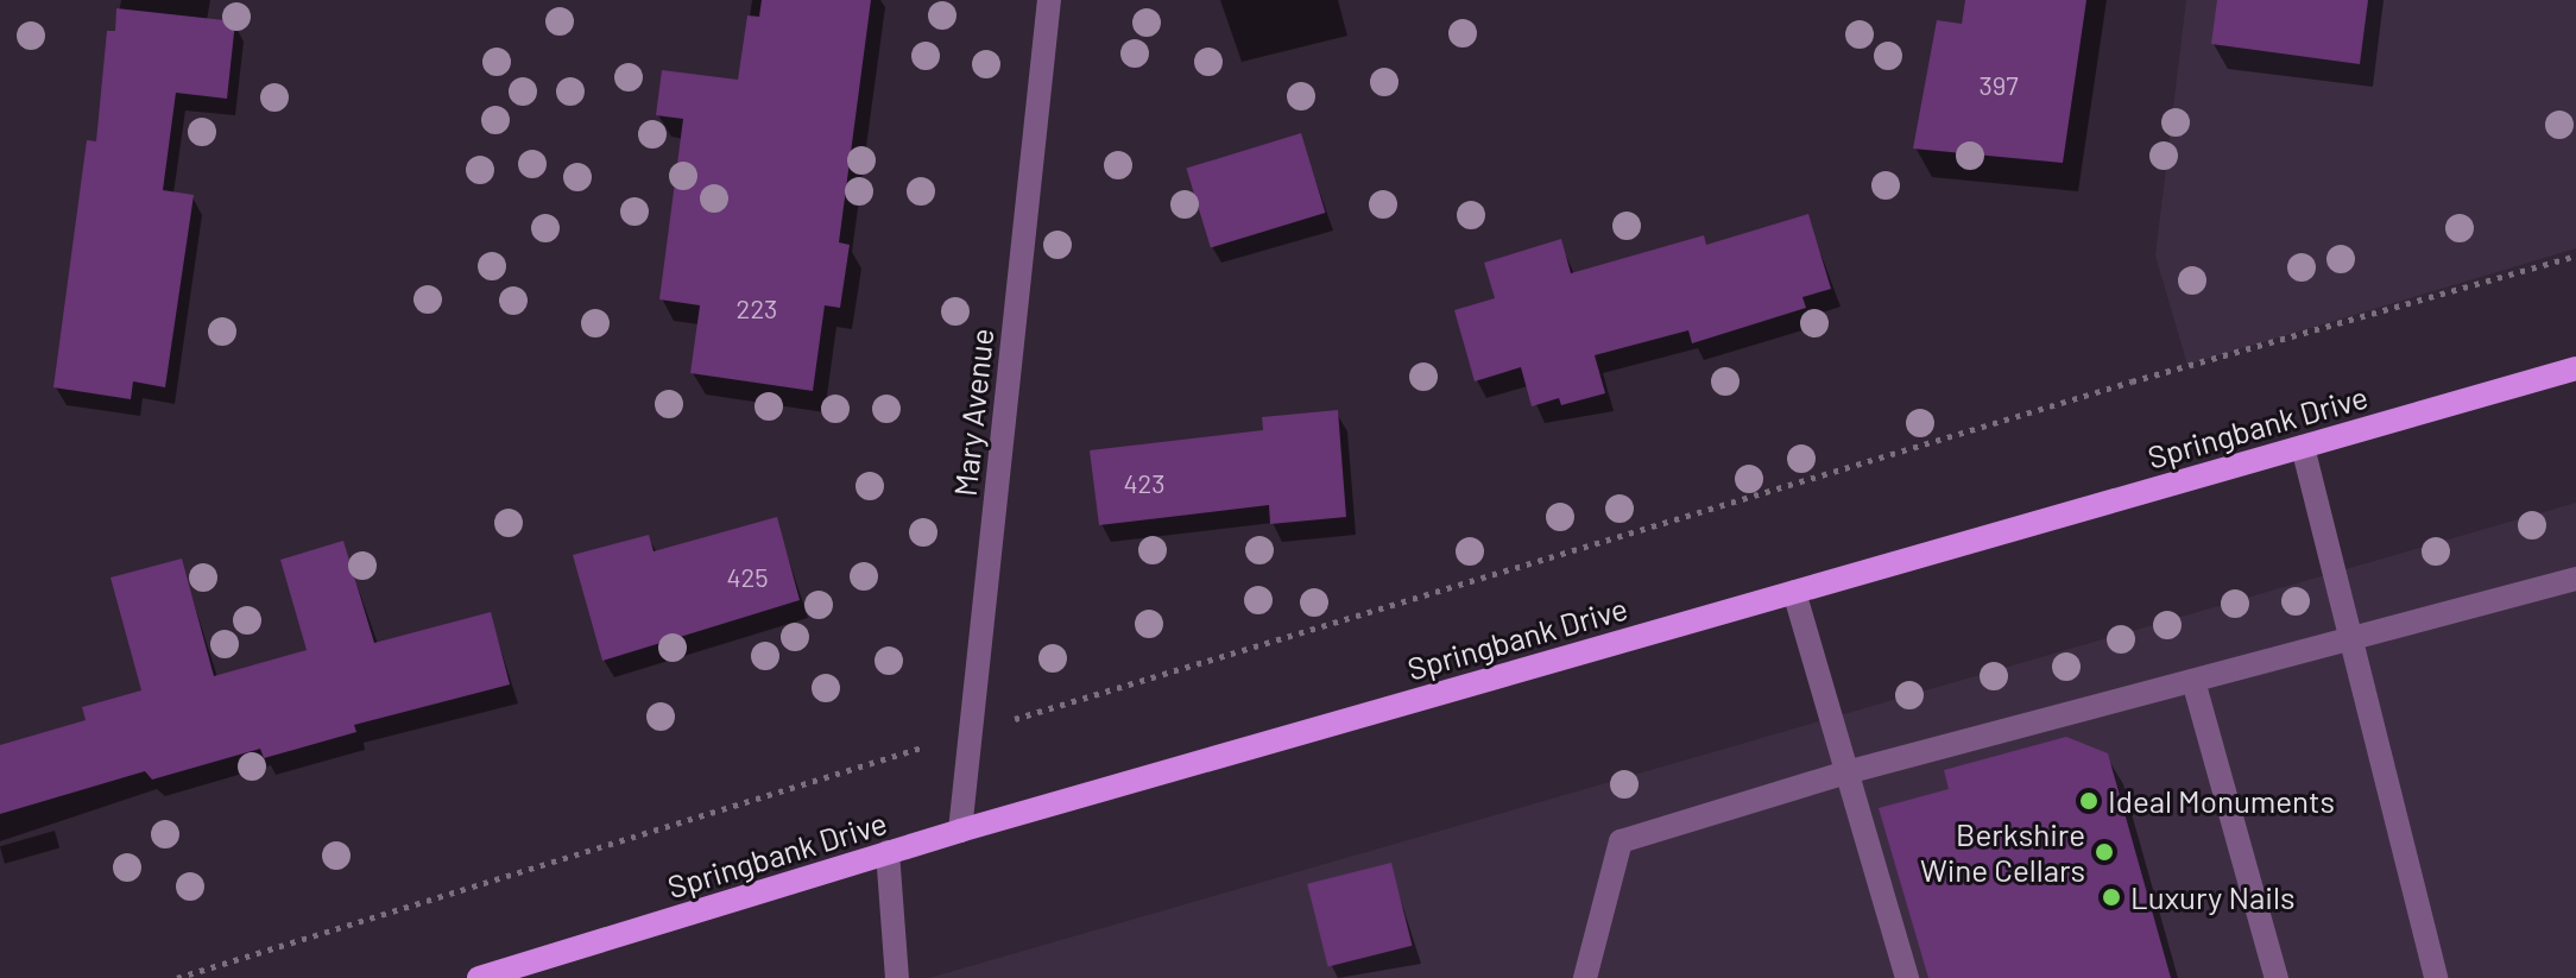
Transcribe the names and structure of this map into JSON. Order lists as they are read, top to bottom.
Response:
{
  "streets": {
    "main road": ["Springbank Drive"],
    "street": ["Mary Avenue"]
  },
  "crossings": [
    ["Mary Avenue", "Springbank Drive"]
  ],
  "places": ["Ideal Monuments", "Berkshire Wine Cellars", "Luxury Nails"],
  "house_numbers": [
    "397",
    "223",
    "423",
    "425"
  ]
}
